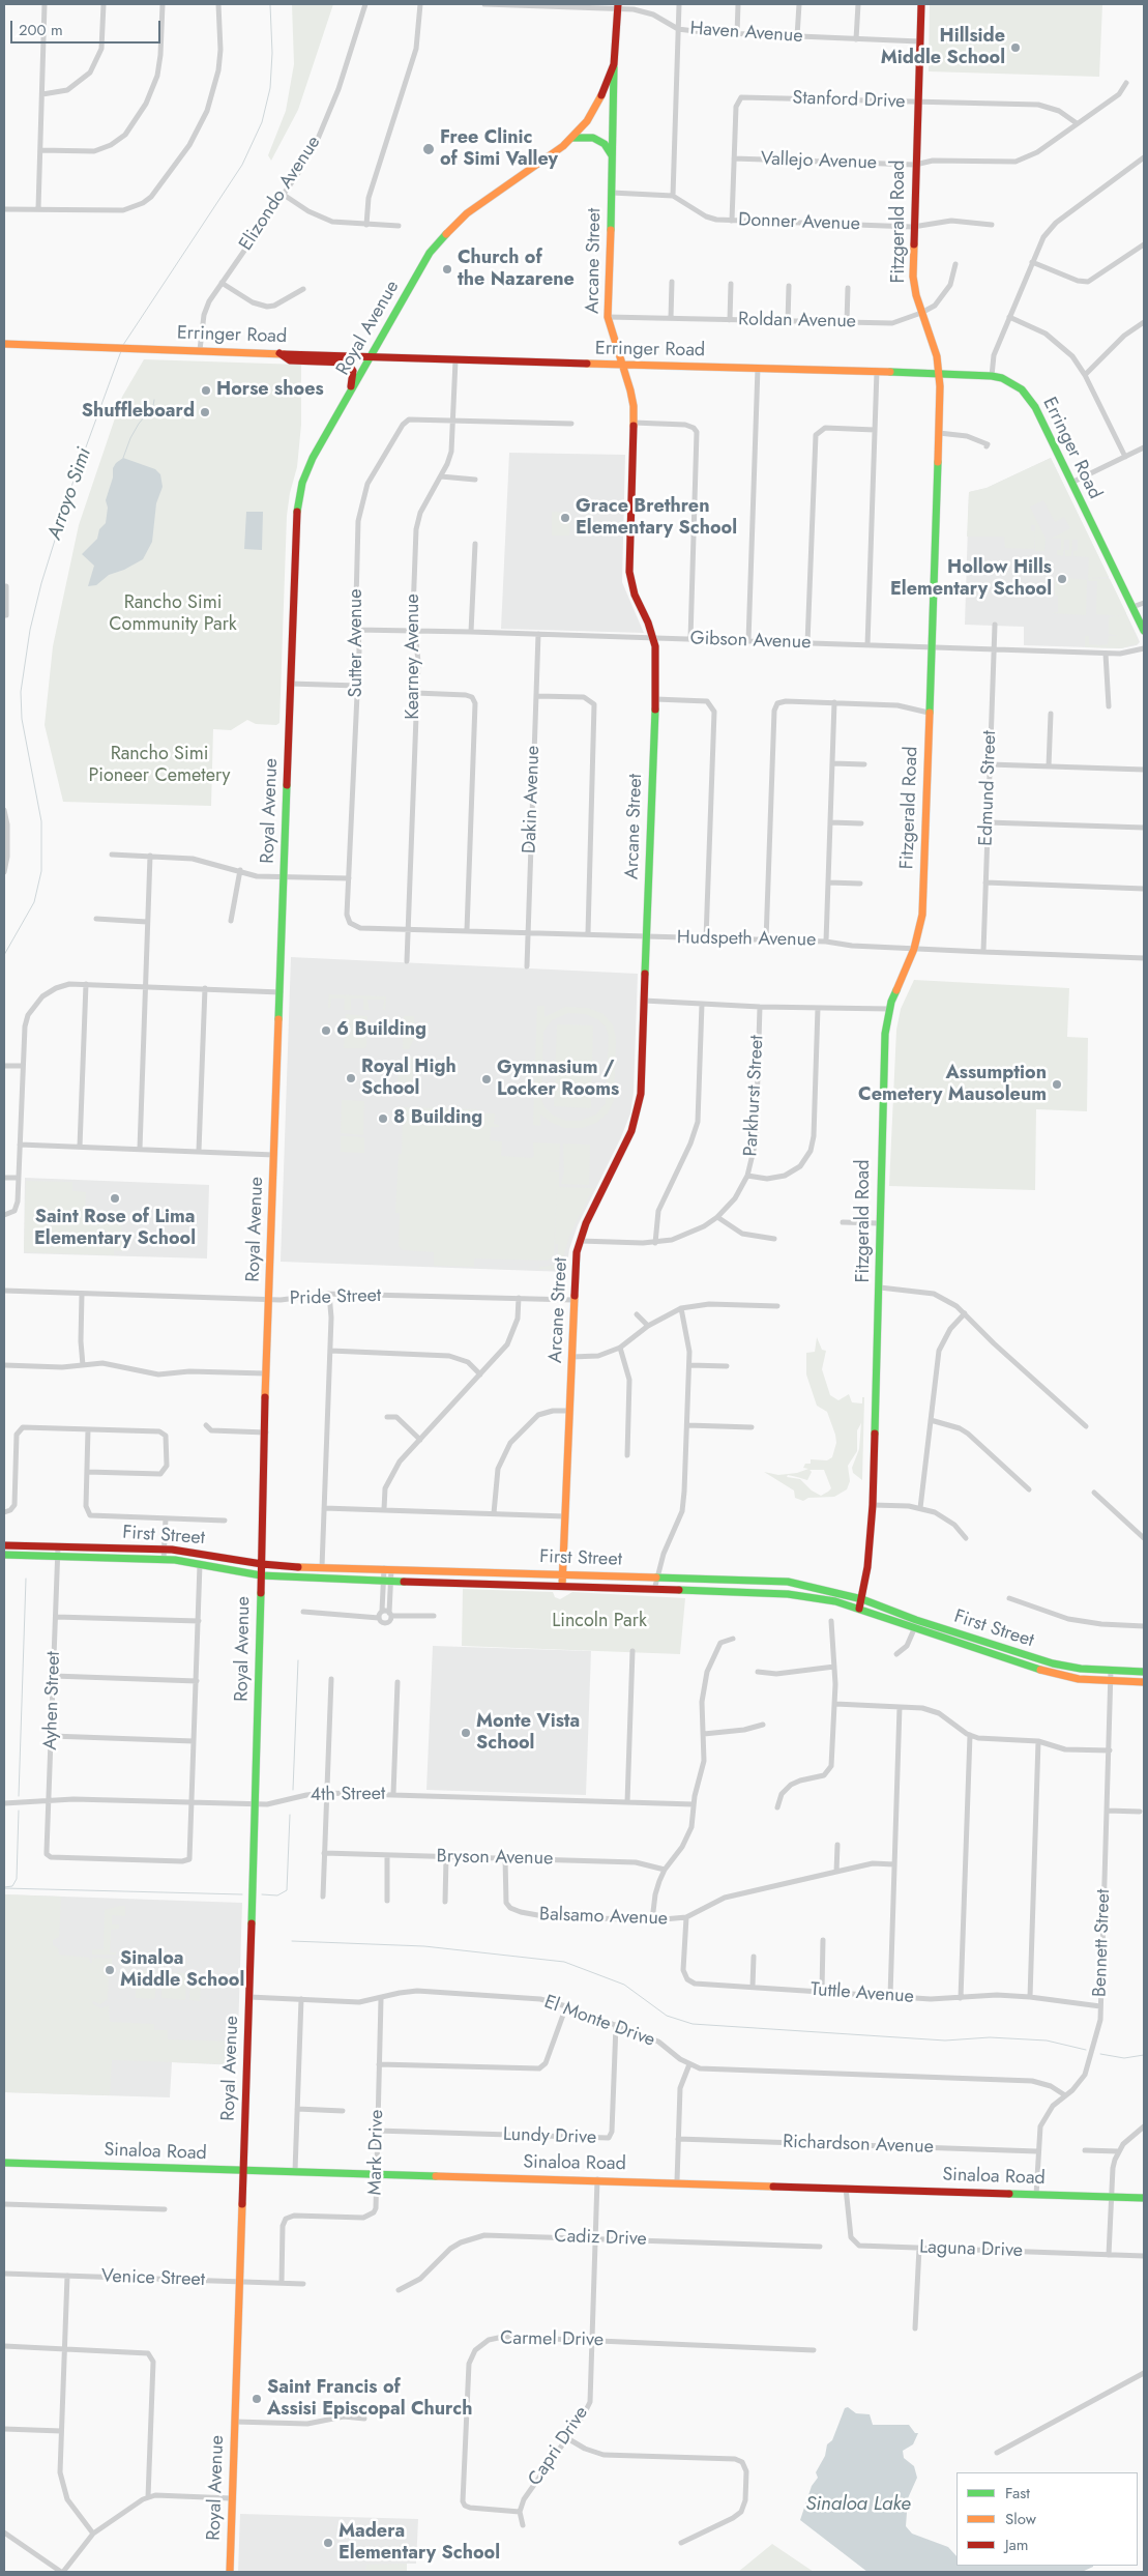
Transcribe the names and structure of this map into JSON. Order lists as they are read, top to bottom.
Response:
{
  "streets": {
    "main road": [
      "Fitzgerald Road",
      "Arcane Street",
      "Royal Avenue",
      "Erringer Road",
      "First Street",
      "Sinaloa Road"
    ],
    "street": [
      "Haven Avenue",
      "Stanford Drive",
      "Vallejo Avenue",
      "Elizondo Avenue",
      "Donner Avenue",
      "Roldan Avenue",
      "Gibson Avenue",
      "Sutter Avenue",
      "Kearney Avenue",
      "Edmund Street",
      "Dakin Avenue",
      "Hudspeth Avenue",
      "Parkhurst Street",
      "Pride Street",
      "Ayhen Street",
      "4th Street",
      "Bryson Avenue",
      "Balsamo Avenue",
      "Bennett Street",
      "Tuttle Avenue",
      "El Monte Drive",
      "Lundy Drive",
      "Richardson Avenue",
      "Mark Drive",
      "Cadiz Drive",
      "Laguna Drive",
      "Venice Street",
      "Carmel Drive",
      "Capri Drive"
    ]
  },
  "crossings": [
    ["Haven Avenue", "Fitzgerald Road"],
    ["Haven Avenue", "Royal Avenue"],
    ["Stanford Drive", "Vallejo Avenue"],
    ["Stanford Drive", "Fitzgerald Road"],
    ["Stanford Drive", "Donner Avenue"],
    ["Vallejo Avenue", "Fitzgerald Road"],
    ["Elizondo Avenue", "Erringer Road"],
    ["Fitzgerald Road", "Donner Avenue"],
    ["Fitzgerald Road", "Roldan Avenue"],
    ["Fitzgerald Road", "Erringer Road"],
    ["Fitzgerald Road", "Gibson Avenue"],
    ["Fitzgerald Road", "Hudspeth Avenue"],
    ["Fitzgerald Road", "First Street"],
    ["Donner Avenue", "Arcane Street"],
    ["Arcane Street", "Roldan Avenue"],
    ["Arcane Street", "Royal Avenue"],
    ["Arcane Street", "Erringer Road"],
    ["Arcane Street", "Gibson Avenue"],
    ["Arcane Street", "Hudspeth Avenue"],
    ["Arcane Street", "Parkhurst Street"],
    ["Arcane Street", "Pride Street"],
    ["Arcane Street", "First Street"],
    ["Royal Avenue", "Erringer Road"],
    ["Royal Avenue", "Pride Street"],
    ["Royal Avenue", "First Street"],
    ["Royal Avenue", "4th Street"],
    ["Royal Avenue", "El Monte Drive"],
    ["Royal Avenue", "Sinaloa Road"],
    ["Royal Avenue", "Venice Street"],
    ["Erringer Road", "Kearney Avenue"],
    ["Gibson Avenue", "Sutter Avenue"],
    ["Gibson Avenue", "Kearney Avenue"],
    ["Gibson Avenue", "Edmund Street"],
    ["Gibson Avenue", "Dakin Avenue"],
    ["Sutter Avenue", "Kearney Avenue"],
    ["Sutter Avenue", "Hudspeth Avenue"],
    ["Kearney Avenue", "Hudspeth Avenue"],
    ["Edmund Street", "Hudspeth Avenue"],
    ["Dakin Avenue", "Hudspeth Avenue"],
    ["First Street", "Ayhen Street"],
    ["First Street", "Bennett Street"],
    ["Ayhen Street", "4th Street"],
    ["Bryson Avenue", "Balsamo Avenue"],
    ["Balsamo Avenue", "Tuttle Avenue"],
    ["Bennett Street", "Tuttle Avenue"],
    ["Bennett Street", "El Monte Drive"],
    ["Bennett Street", "Richardson Avenue"],
    ["Bennett Street", "Sinaloa Road"],
    ["El Monte Drive", "Lundy Drive"],
    ["El Monte Drive", "Mark Drive"],
    ["Lundy Drive", "Mark Drive"],
    ["Sinaloa Road", "Mark Drive"],
    ["Sinaloa Road", "Laguna Drive"],
    ["Sinaloa Road", "Capri Drive"],
    ["Mark Drive", "Venice Street"],
    ["Cadiz Drive", "Capri Drive"],
    ["Carmel Drive", "Capri Drive"]
  ],
  "water": ["Arroyo Simi", "Sinaloa Lake"],
  "parks": ["Rancho Simi Community Park", "Rancho Simi Pioneer Cemetery", "Lincoln Park"],
  "places": [
    "Hillside Middle School",
    "Free Clinic of Simi Valley",
    "Church of the Nazarene",
    "Horse shoes",
    "Shuffleboard",
    "Grace Brethren Elementary School",
    "Hollow Hills Elementary School",
    "6 Building",
    "Royal High School",
    "Gymnasium / Locker Rooms",
    "Assumption Cemetery Mausoleum",
    "8 Building",
    "Saint Rose of Lima Elementary School",
    "Monte Vista School",
    "Sinaloa Middle School",
    "Saint Francis of Assisi Episcopal Church",
    "Madera Elementary School"
  ],
  "legend": ["Fast", "Slow", "Jam"],
  "scale_bar": "200 m"
}
